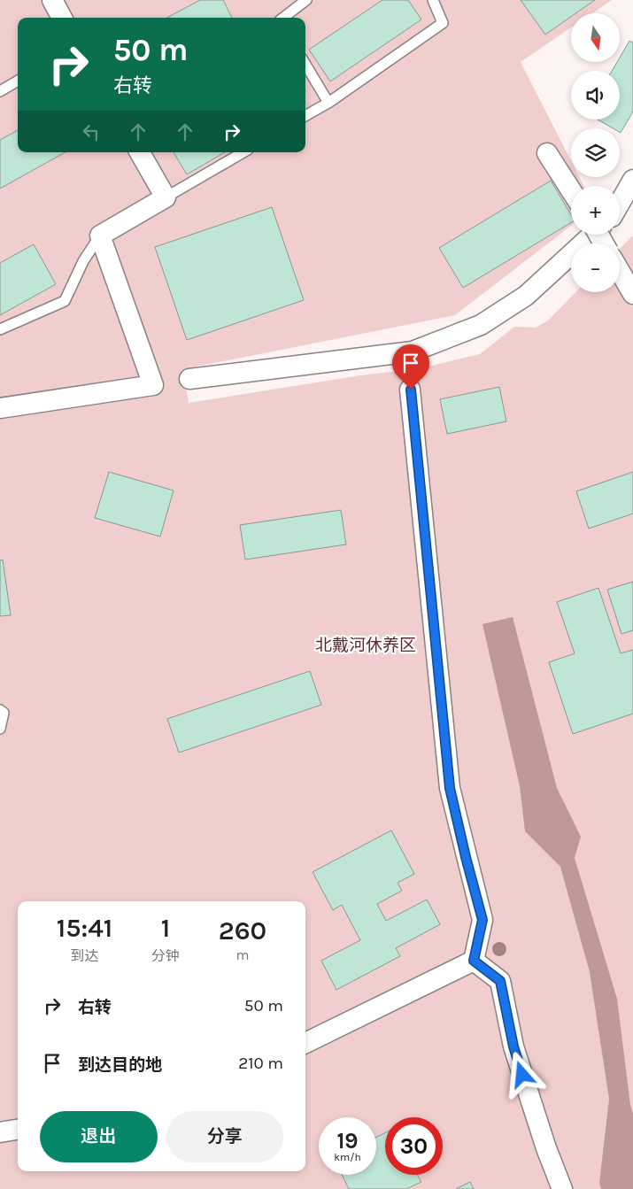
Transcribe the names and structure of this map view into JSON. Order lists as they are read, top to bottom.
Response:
{
  "parks": ["北戴河休养区"],
  "north": "bottom",
  "page": {
    "map_buttons": ["+", "−"],
    "turn": ["50 m", "右转"],
    "eta": [
      "15:41",
      "到达",
      "1",
      "分钟",
      "260",
      "m"
    ],
    "list": [
      {
        "name": "右转",
        "value": "50 m"
      },
      {
        "name": "到达目的地",
        "value": "210 m"
      }
    ],
    "buttons": ["退出", "分享"],
    "speed": "19 km/h",
    "limit": "30"
  }
}
